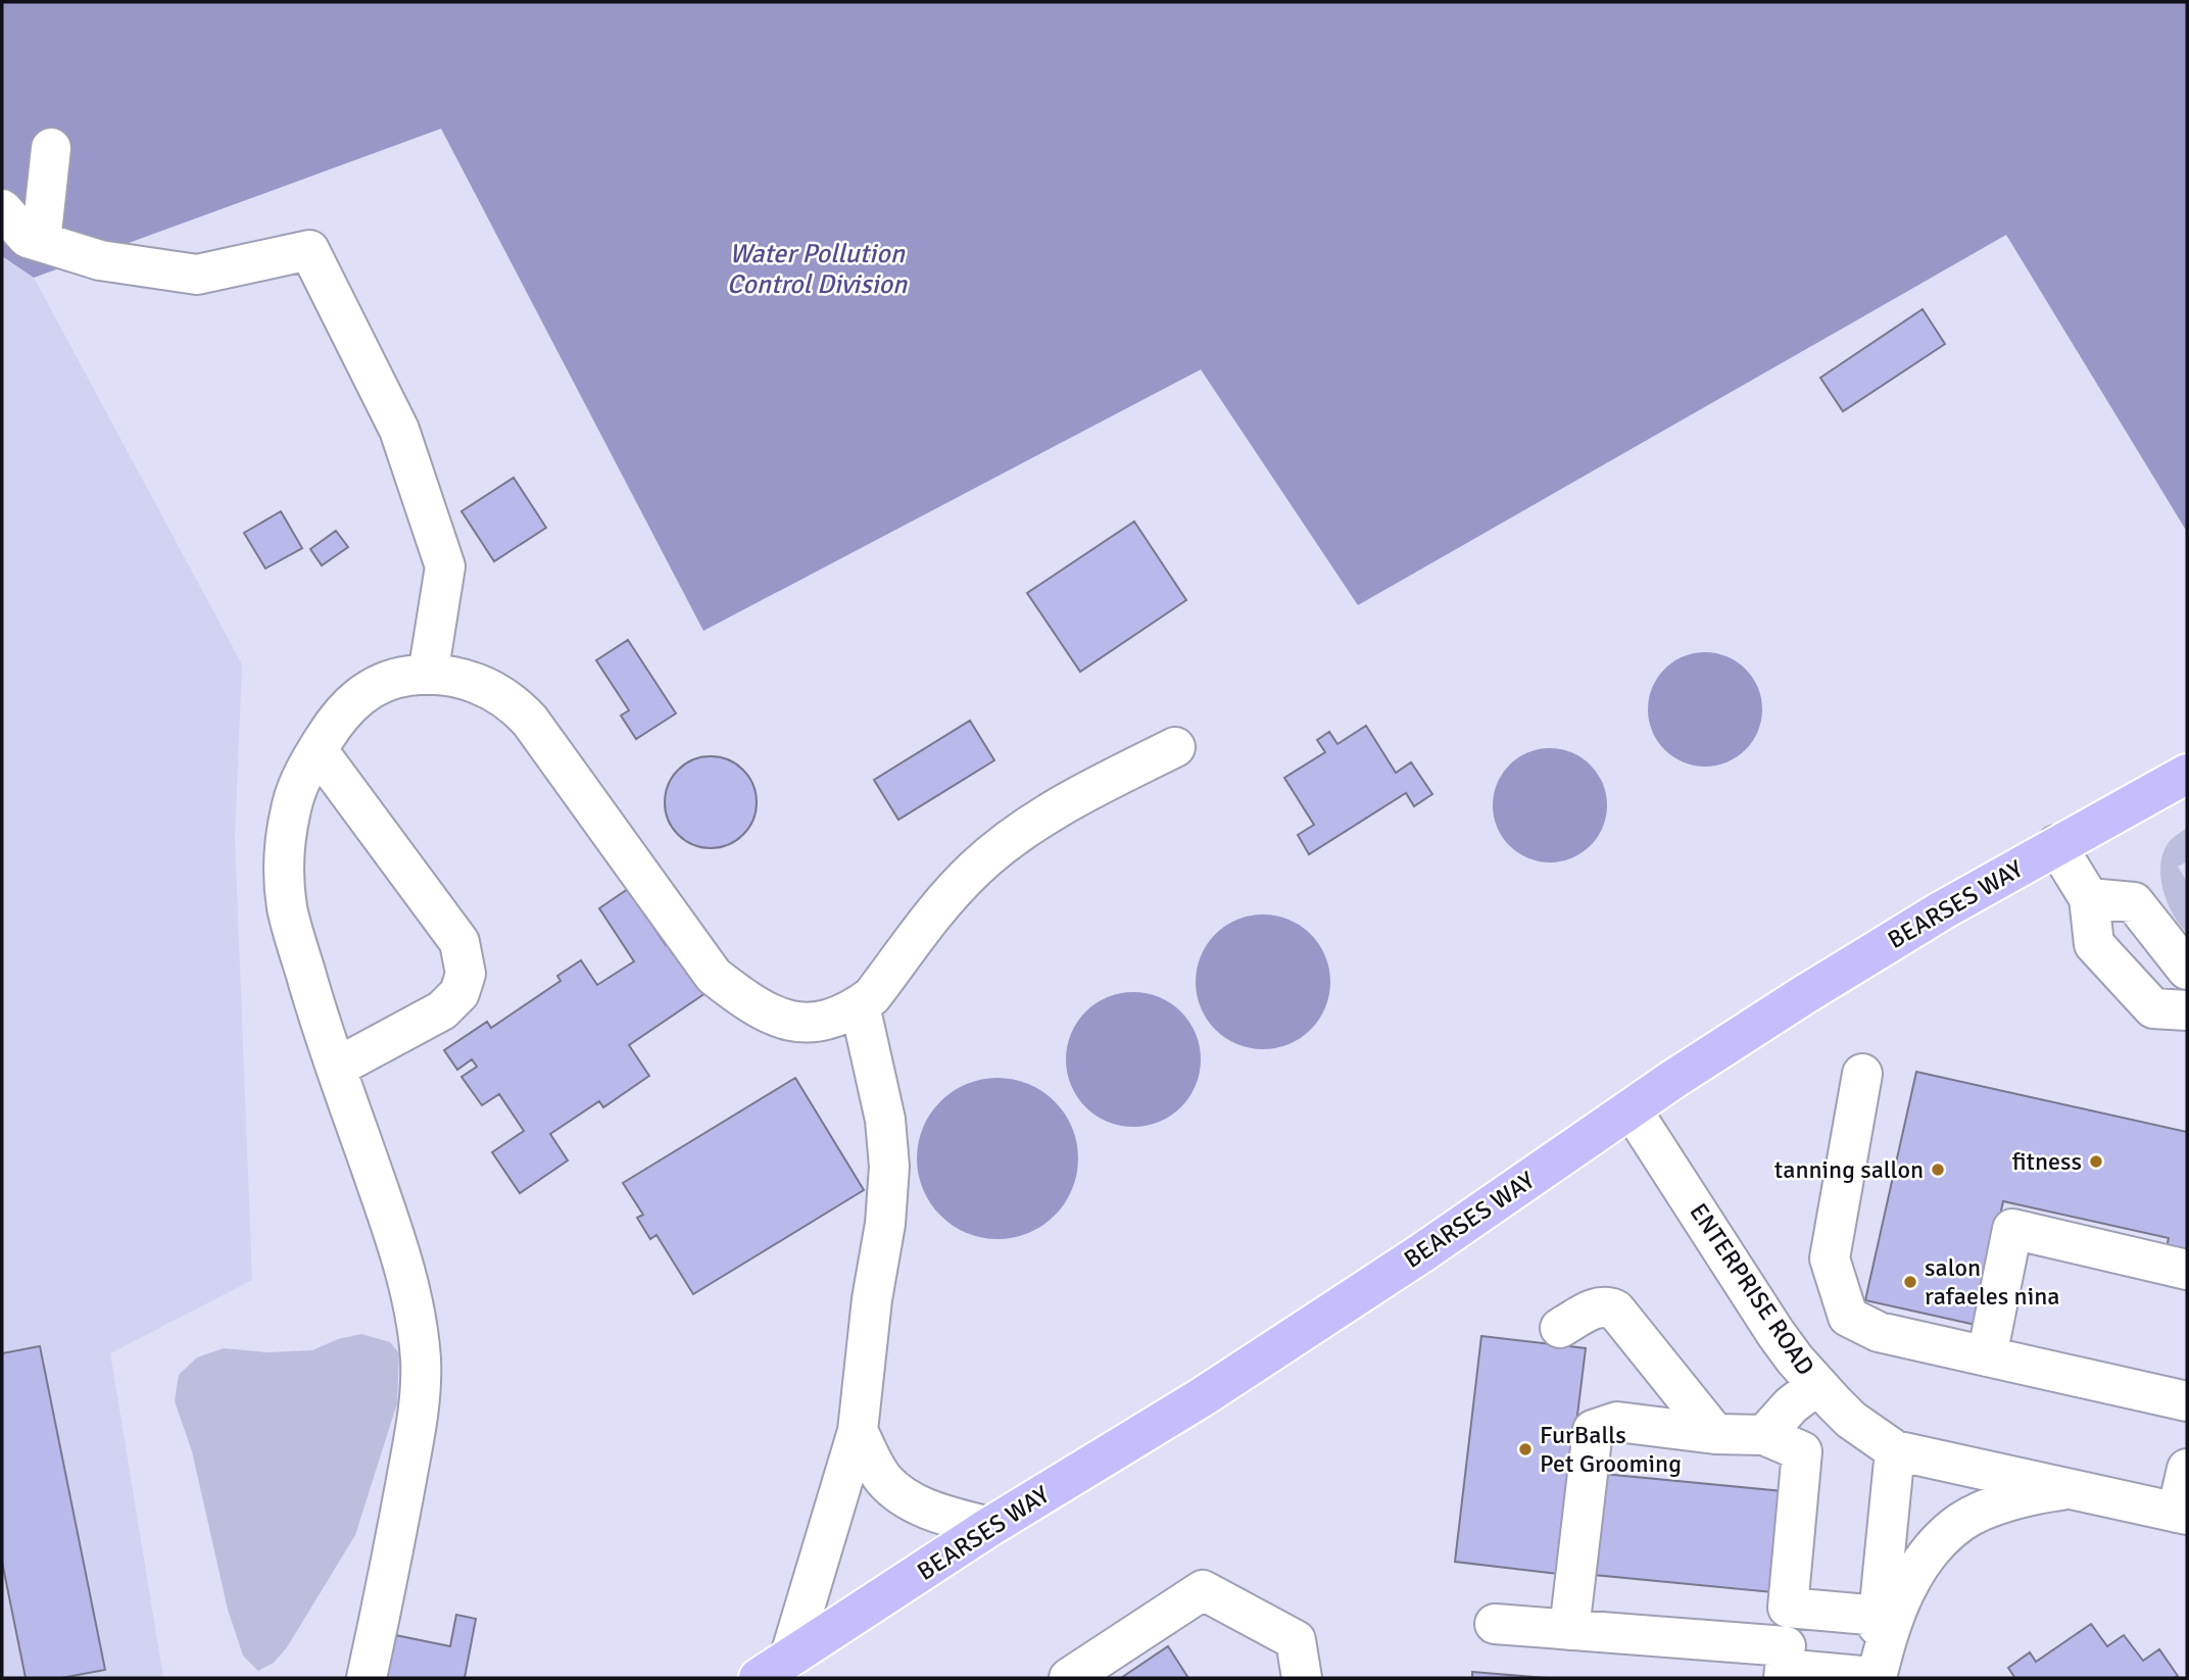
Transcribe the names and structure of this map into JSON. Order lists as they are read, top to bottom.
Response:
{
  "streets": {
    "main road": ["BEARSES WAY"],
    "street": ["ENTERPRISE ROAD"]
  },
  "crossings": [
    ["BEARSES WAY", "ENTERPRISE ROAD"]
  ],
  "water": ["Water Pollution Control Division"],
  "places": [
    "fitness",
    "tanning sallon",
    "salon rafaeles nina",
    "FurBalls Pet Grooming"
  ]
}
